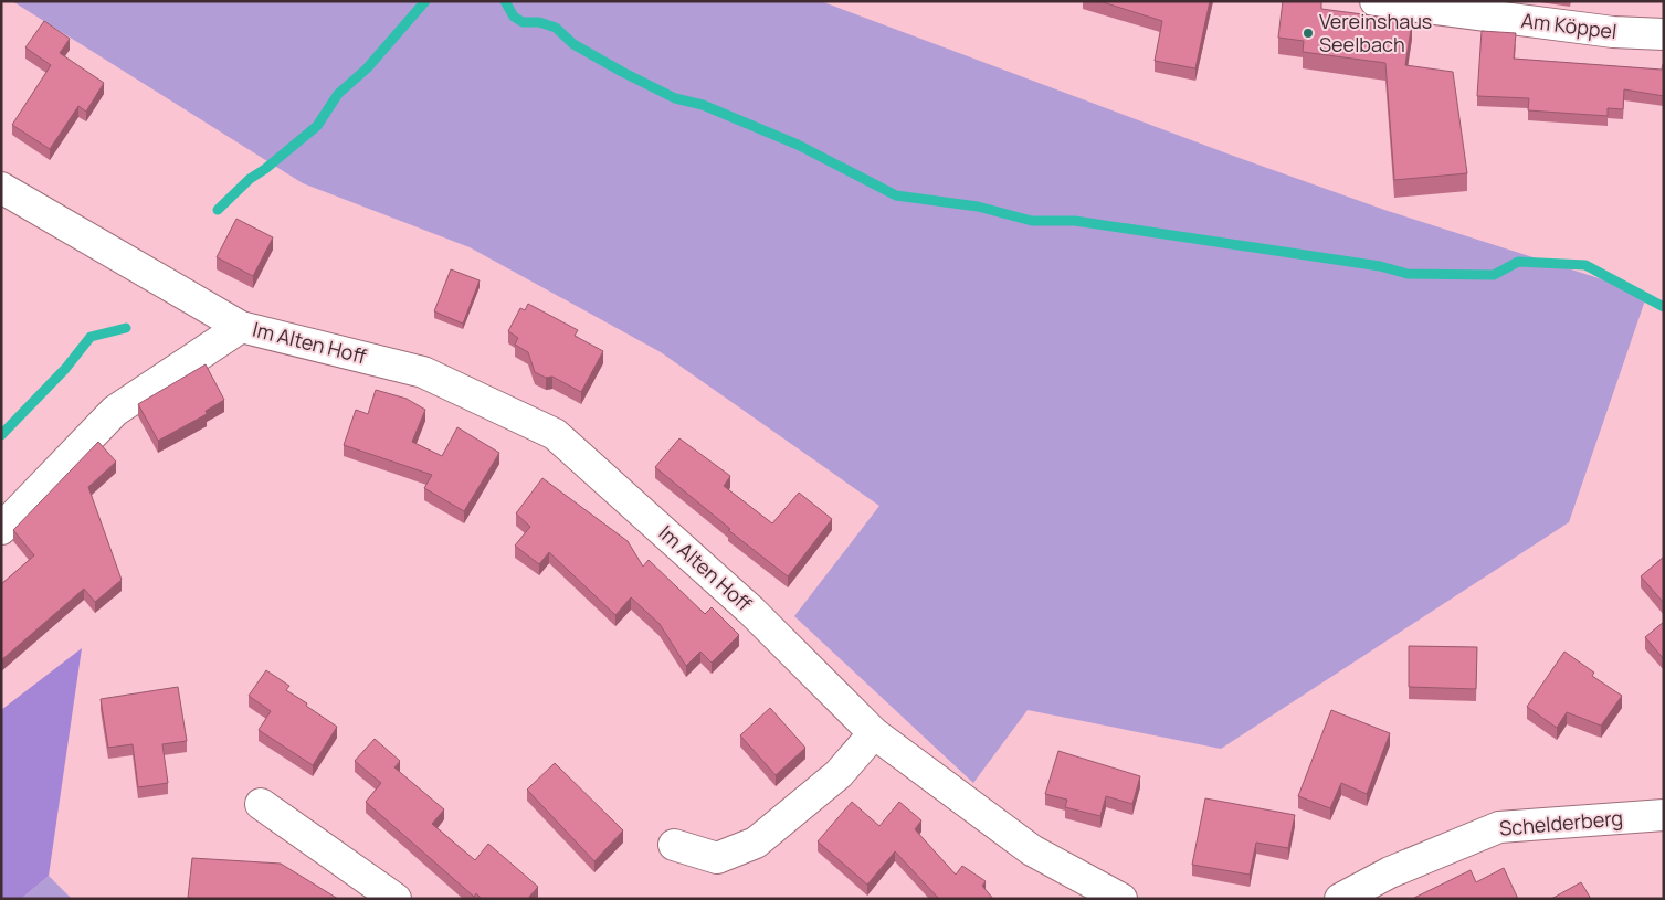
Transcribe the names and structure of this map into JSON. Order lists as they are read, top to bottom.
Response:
{
  "streets": {
    "street": ["Am Köppel", "Im Alten Hoff", "Schelderberg"]
  },
  "places": ["Vereinshaus Seelbach"]
}
